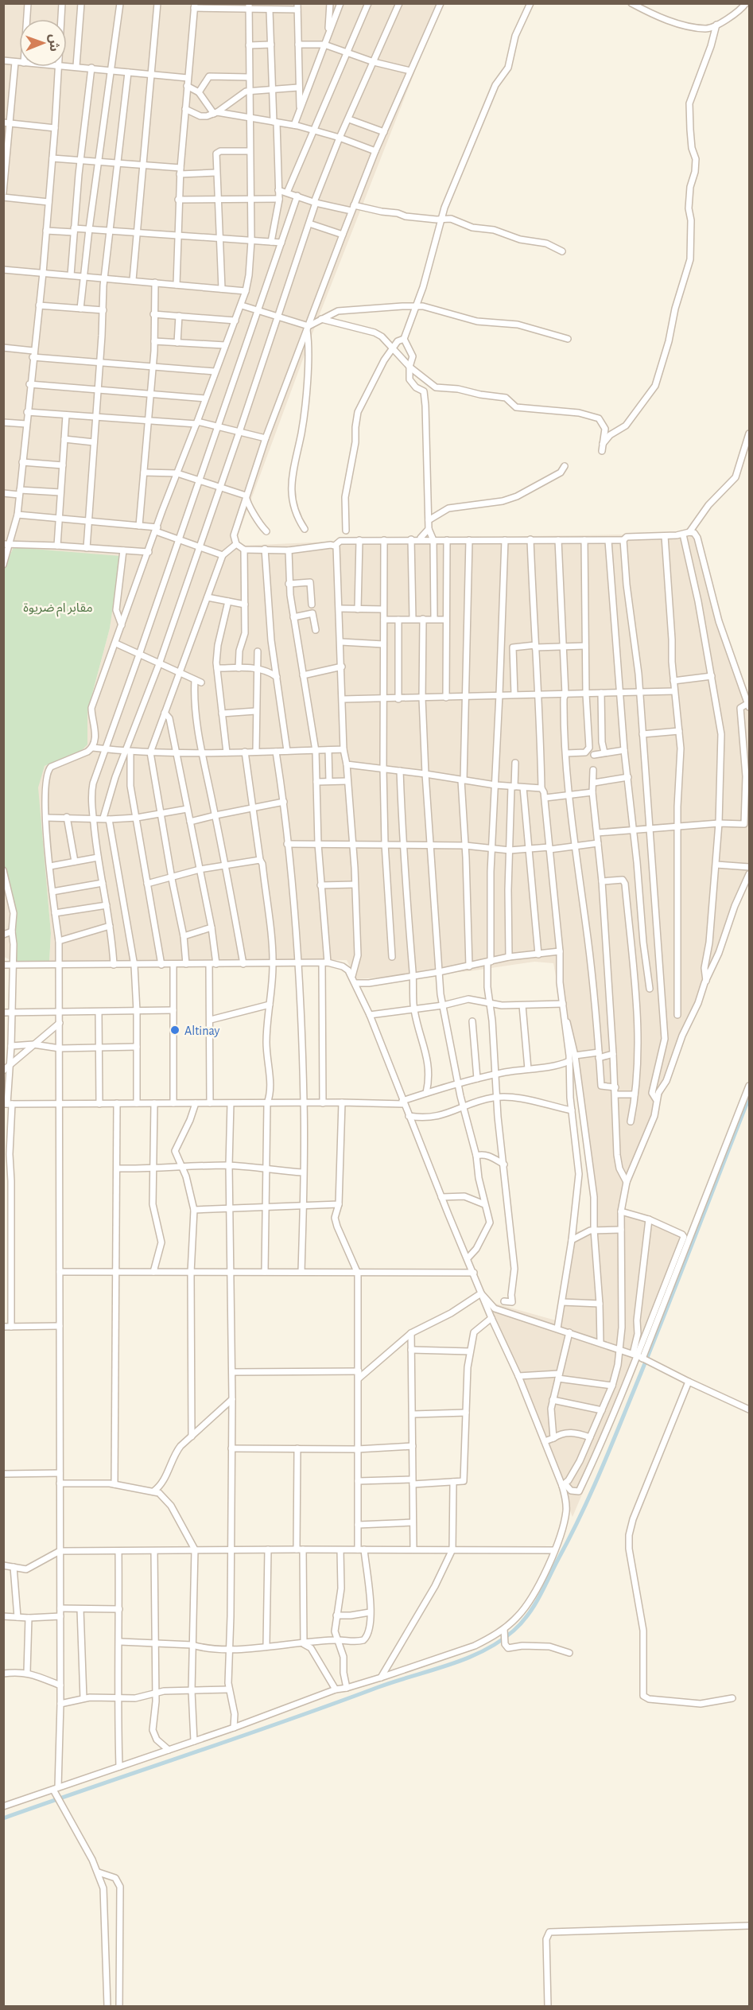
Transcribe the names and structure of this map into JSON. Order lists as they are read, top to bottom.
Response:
{
  "parks": ["مقابر ام ضريوة"],
  "places": ["Altinay"],
  "north": "right"
}
